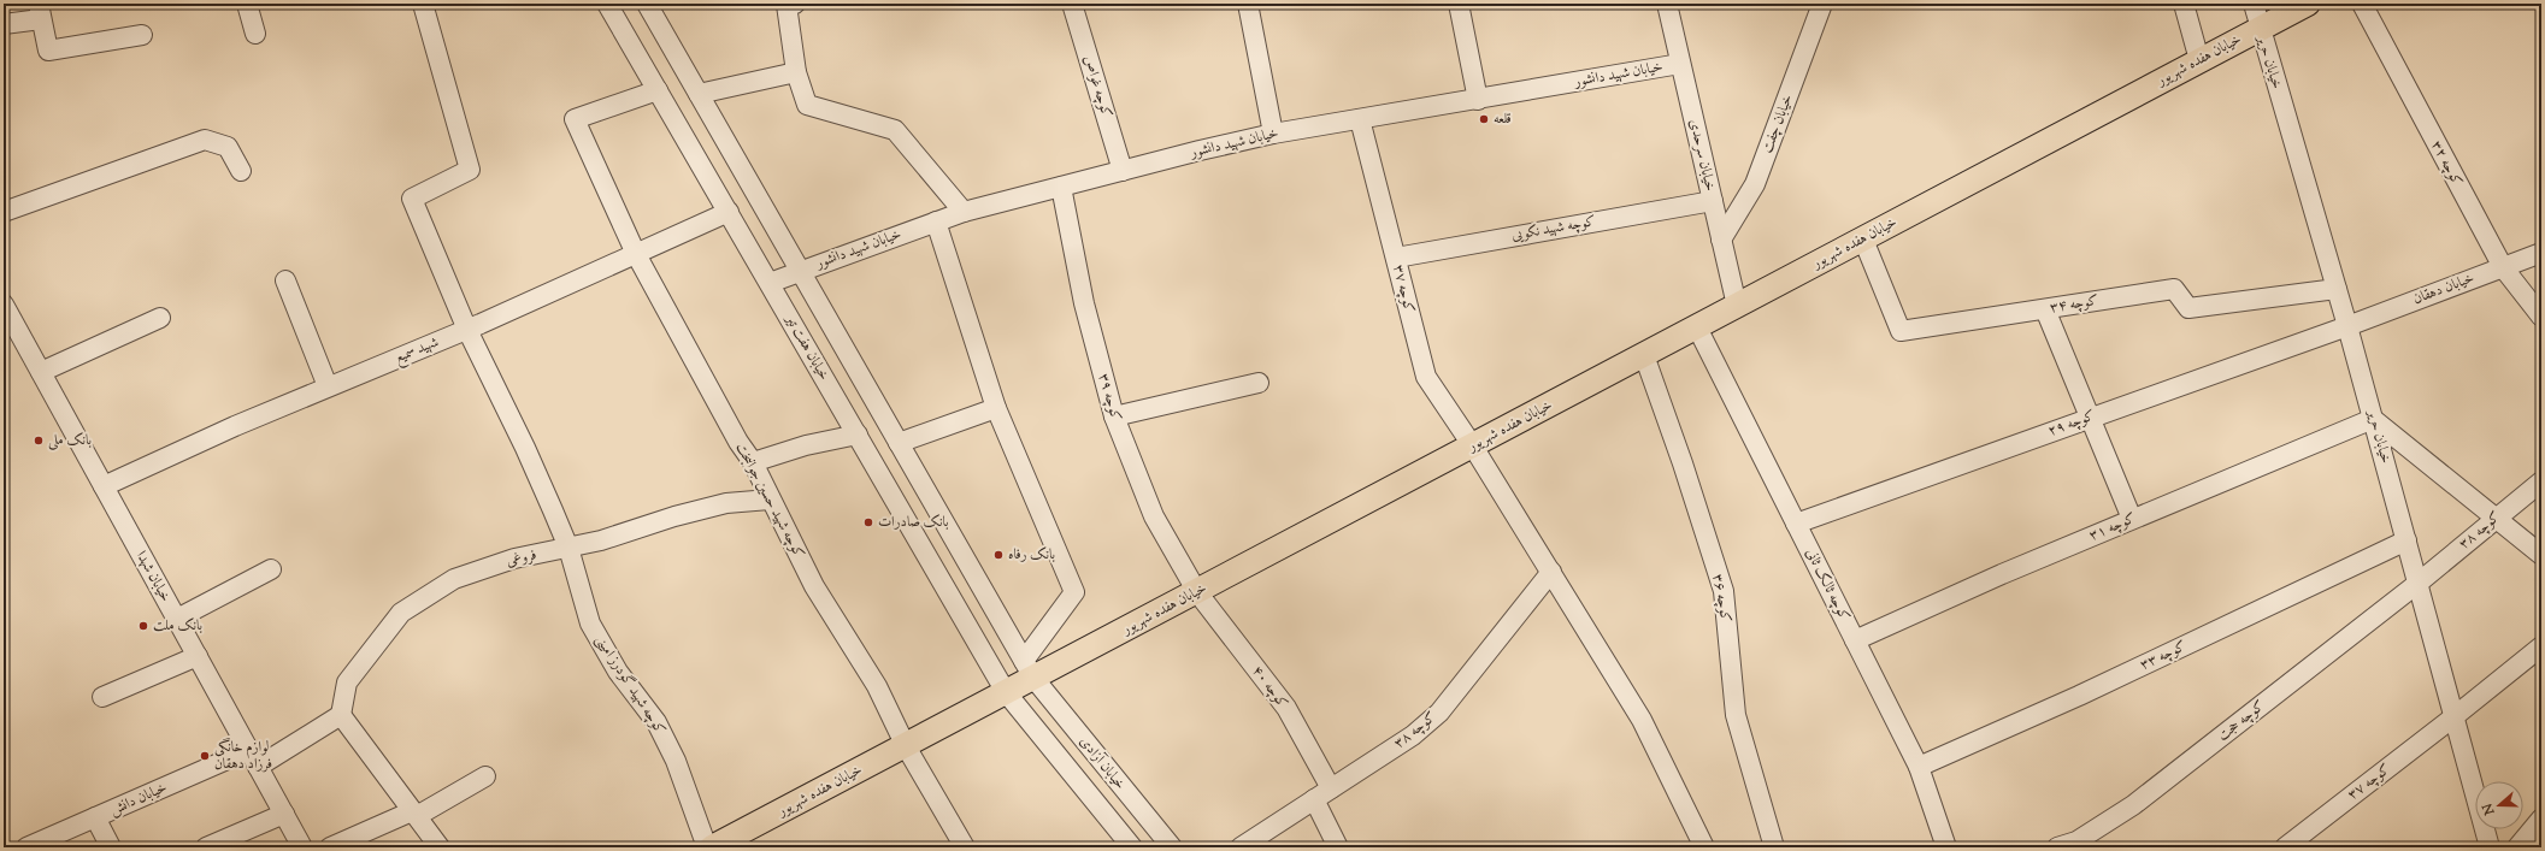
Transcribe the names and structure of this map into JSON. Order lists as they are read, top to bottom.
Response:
{
  "streets": {
    "main road": ["خیابان هفده شهریور"],
    "street": [
      "خیابان حریر",
      "خیابان شهید دانشور",
      "کوچه غواص",
      "خیابان چفت",
      "خیابان سرحدی",
      "کوچه ۳۲",
      "کوچه شهید نکویی",
      "کوچه ۳۷",
      "خیابان دهقان",
      "کوچه ۳۴",
      "خیابان هفت تیر",
      "شهید سمیع",
      "کوچه ۳۹",
      "کوچه ۲۹",
      "کوچه شهید حسین جوانبخت",
      "کوچه ۳۱",
      "کوچه ۳۸",
      "فروغی",
      "خیابان شهدا",
      "کوچه ثالک ثانی",
      "کوچه ۳۶",
      "کوچه ۳۳",
      "کوچه شهید گودرز امینی",
      "کوچه ۴۰",
      "کوچه حجت",
      "خیابان آزادی",
      "خیابان دانش"
    ]
  },
  "crossings": [
    ["خیابان هفده شهریور", "خیابان حریر"],
    ["خیابان هفده شهریور", "خیابان سرحدی"],
    ["خیابان هفده شهریور", "کوچه ۳۷"],
    ["خیابان هفده شهریور", "کوچه ۳۴"],
    ["خیابان هفده شهریور", "خیابان هفت تیر"],
    ["خیابان هفده شهریور", "کوچه ۳۹"],
    ["خیابان هفده شهریور", "کوچه شهید حسین جوانبخت"],
    ["خیابان هفده شهریور", "کوچه ثالک ثانی"],
    ["خیابان هفده شهریور", "کوچه ۳۶"],
    ["خیابان هفده شهریور", "کوچه ۴۰"],
    ["خیابان هفده شهریور", "خیابان آزادی"],
    ["خیابان حریر", "کوچه ۳۷"],
    ["خیابان حریر", "خیابان دهقان"],
    ["خیابان حریر", "کوچه ۳۴"],
    ["خیابان حریر", "کوچه ۲۹"],
    ["خیابان حریر", "کوچه ۳۱"],
    ["خیابان حریر", "کوچه ۳۸"],
    ["خیابان حریر", "کوچه ۳۳"],
    ["خیابان حریر", "کوچه حجت"],
    ["خیابان شهید دانشور", "کوچه غواص"],
    ["خیابان شهید دانشور", "خیابان سرحدی"],
    ["خیابان شهید دانشور", "کوچه ۳۷"],
    ["خیابان شهید دانشور", "خیابان هفت تیر"],
    ["خیابان شهید دانشور", "کوچه ۳۹"],
    ["خیابان چفت", "خیابان سرحدی"],
    ["خیابان سرحدی", "کوچه شهید نکویی"],
    ["کوچه ۳۲", "خیابان دهقان"],
    ["کوچه شهید نکویی", "کوچه ۳۷"],
    ["خیابان دهقان", "کوچه ۲۹"],
    ["خیابان هفت تیر", "شهید سمیع"],
    ["خیابان هفت تیر", "کوچه شهید حسین جوانبخت"],
    ["خیابان هفت تیر", "خیابان آزادی"],
    ["شهید سمیع", "کوچه شهید حسین جوانبخت"],
    ["شهید سمیع", "خیابان شهدا"],
    ["شهید سمیع", "کوچه شهید گودرز امینی"],
    ["کوچه ۳۹", "کوچه ۴۰"],
    ["کوچه ۲۹", "کوچه ثالک ثانی"],
    ["کوچه شهید حسین جوانبخت", "فروغی"],
    ["کوچه ۳۱", "کوچه ثالک ثانی"],
    ["کوچه ۳۸", "کوچه ۴۰"],
    ["کوچه ۳۸", "کوچه حجت"],
    ["فروغی", "کوچه شهید گودرز امینی"],
    ["فروغی", "خیابان دانش"],
    ["خیابان شهدا", "خیابان دانش"],
    ["کوچه ثالک ثانی", "کوچه ۳۳"]
  ],
  "places": [
    "قلعه",
    "بانک ملی",
    "بانک صادرات",
    "بانک رفاه",
    "بانک ملت",
    "لوازم خانگی فرزاد دهقان"
  ],
  "north": "left"
}
